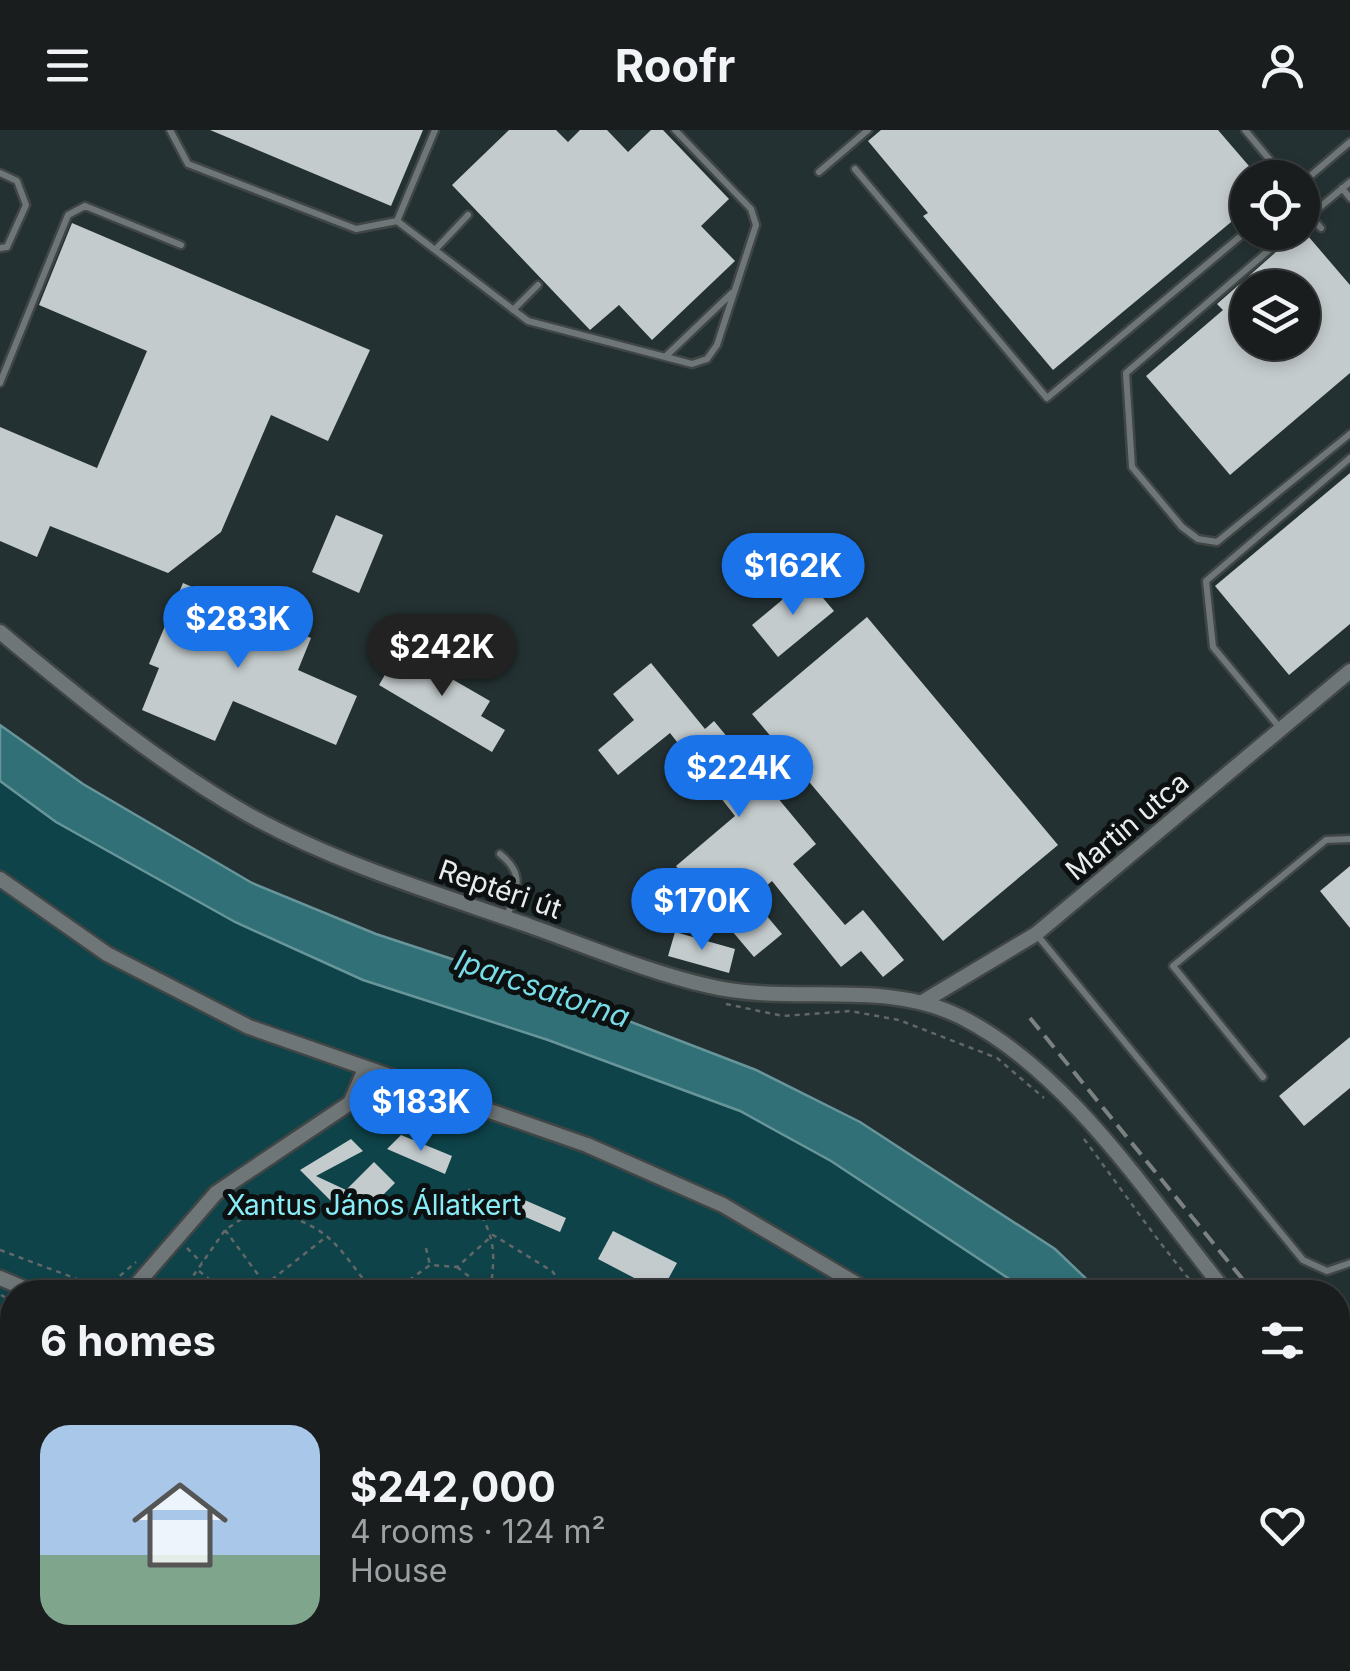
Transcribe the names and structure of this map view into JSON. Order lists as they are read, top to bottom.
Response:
{
  "streets": {
    "street": ["Martin utca", "Reptéri út"]
  },
  "crossings": [
    ["Martin utca", "Reptéri út"]
  ],
  "water": ["Iparcsatorna"],
  "parks": ["Xantus János Állatkert"],
  "page": {
    "header": "Roofr",
    "price": [
      "$162K",
      "$283K",
      "$242K",
      "$224K",
      "$170K",
      "$183K"
    ],
    "heading": "6 homes",
    "list": [
      {
        "name": "$242,000",
        "note": "4 rooms · 124 m² · House"
      }
    ]
  }
}
